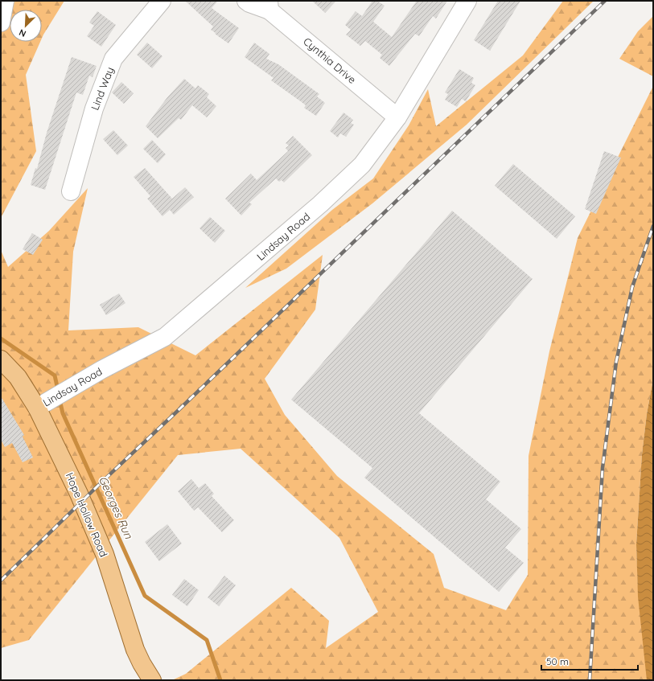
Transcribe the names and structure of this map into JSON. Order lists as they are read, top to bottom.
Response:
{
  "streets": {
    "main road": ["Hope Hollow Road"],
    "street": ["Cynthia Drive", "Lind Way", "Lindsay Road"]
  },
  "crossings": [
    ["Cynthia Drive", "Lindsay Road"],
    ["Lindsay Road", "Hope Hollow Road"]
  ],
  "water": ["Georges Run"],
  "scale_bar": "50 m",
  "north": "bottom left"
}
